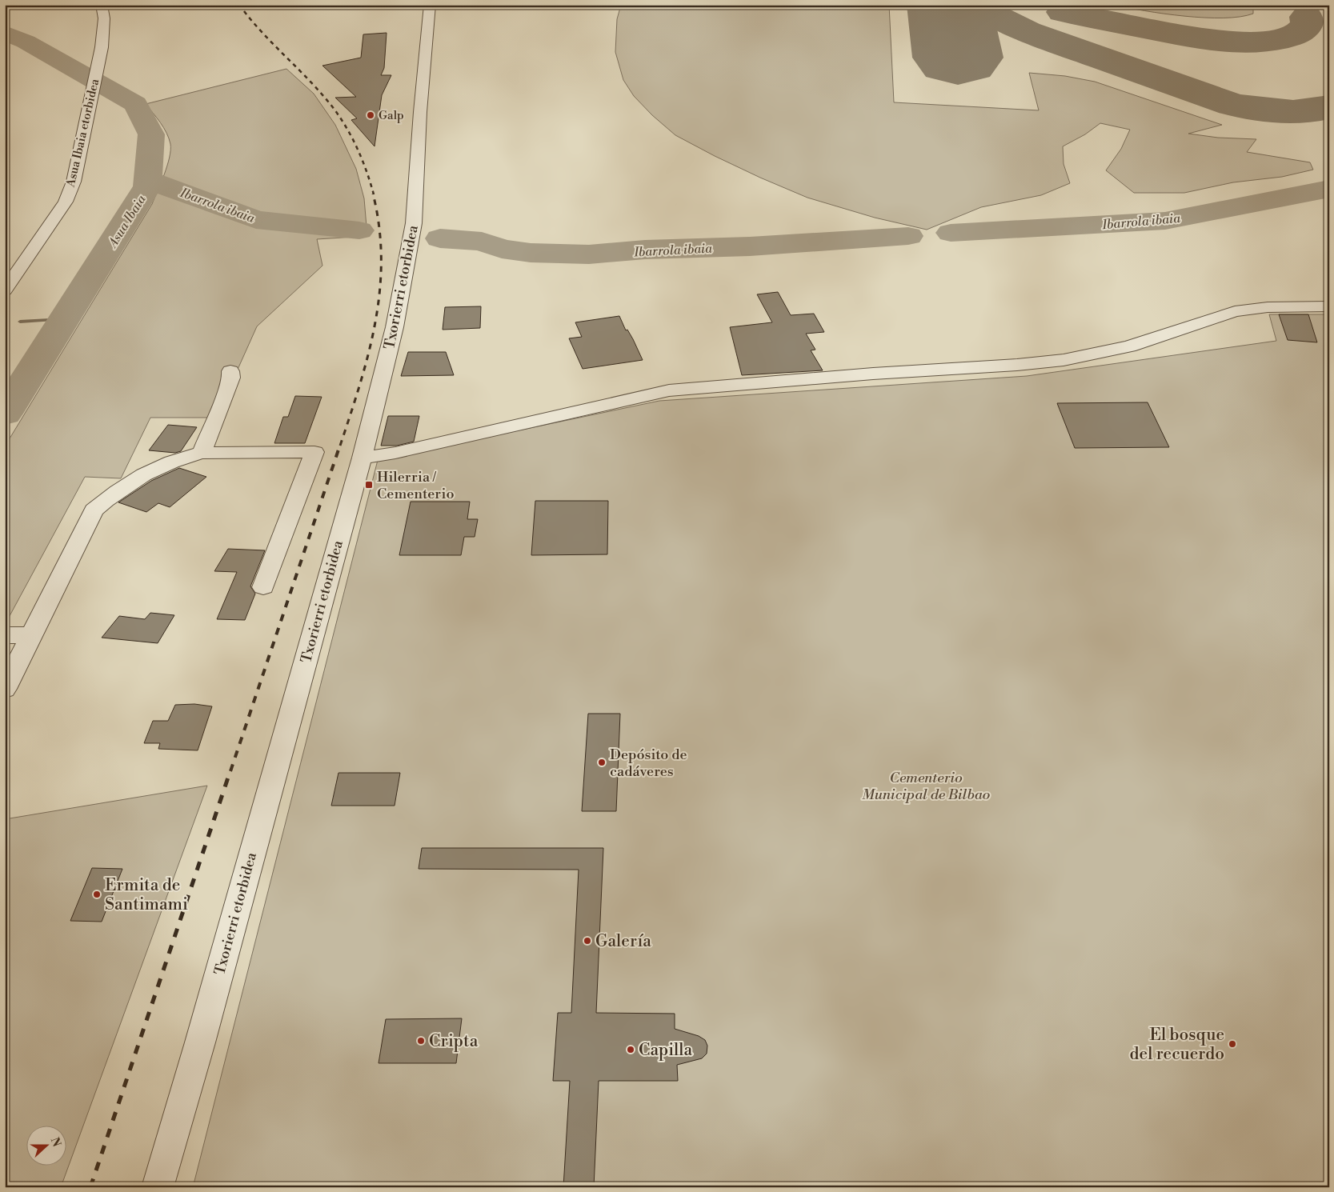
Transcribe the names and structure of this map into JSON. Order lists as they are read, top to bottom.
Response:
{
  "streets": {
    "street": ["Asua Ibaia etorbidea", "Txorierri etorbidea"]
  },
  "water": ["Ibarrola ibaia", "Asua Ibaia"],
  "parks": ["Cementerio Municipal de Bilbao"],
  "places": {
    "other": [
      "Galp",
      "Depósito de cadáveres",
      "Ermita de Santimami",
      "Galería",
      "Cripta",
      "El bosque del recuerdo",
      "Capilla"
    ],
    "transit": ["Hilerria / Cementerio"]
  },
  "north": "right"
}
